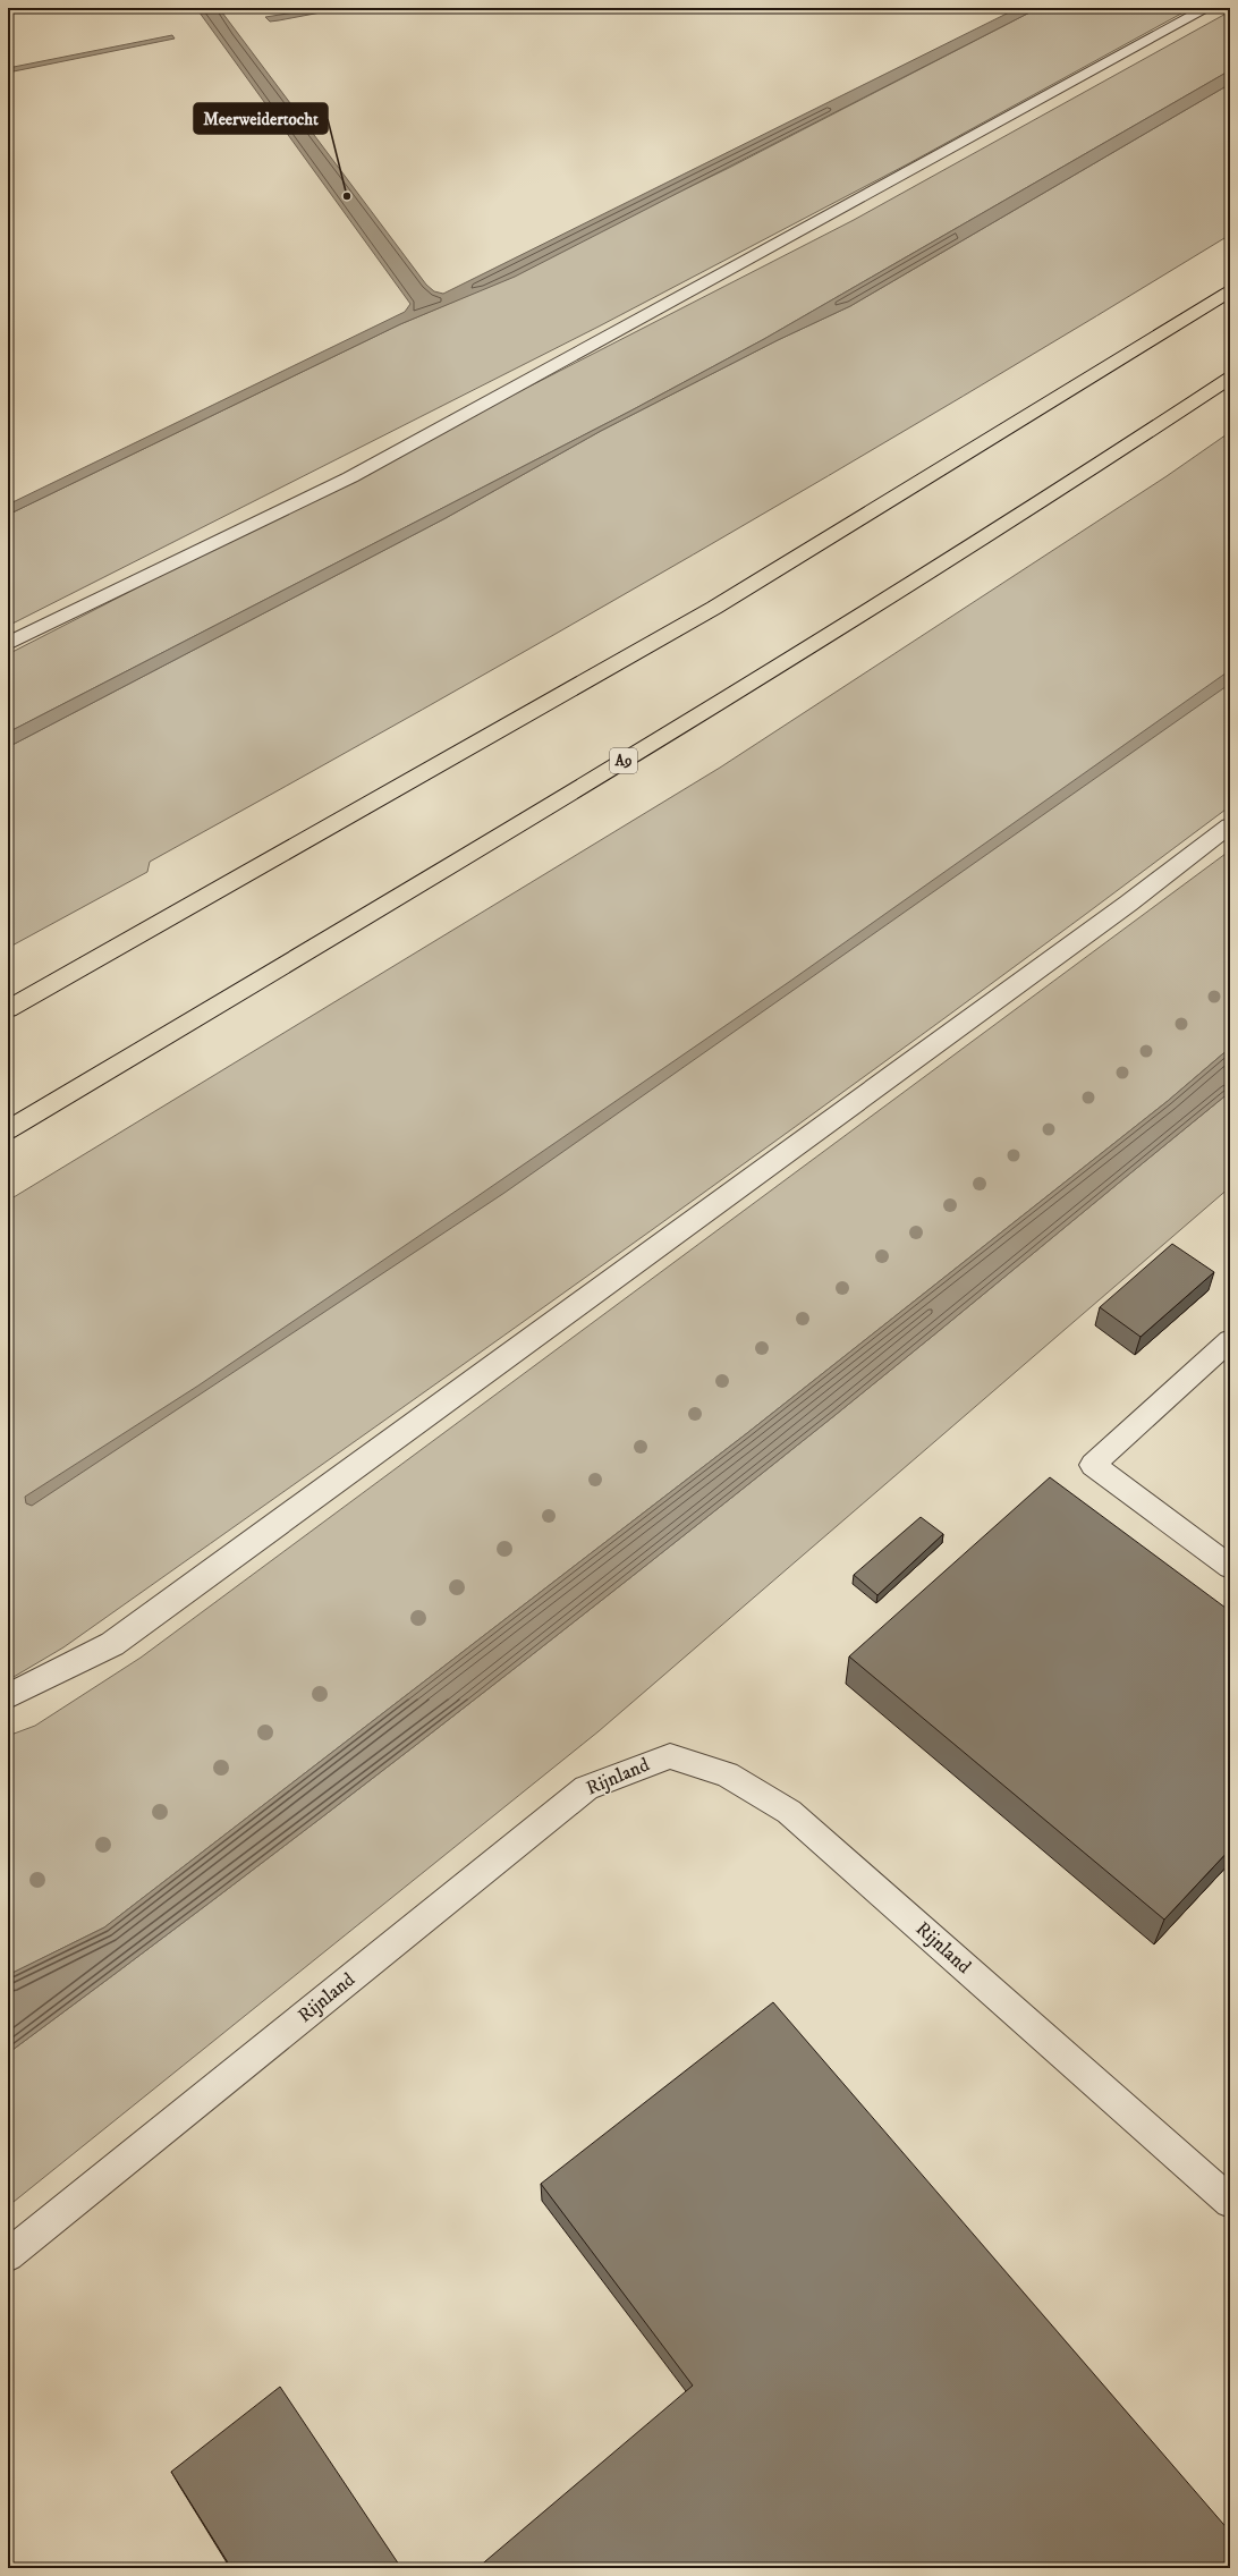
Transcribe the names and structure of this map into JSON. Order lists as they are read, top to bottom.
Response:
{
  "streets": {
    "highway": ["A9"],
    "street": ["Rijnland"]
  },
  "places": ["Meerweidertocht"]
}
